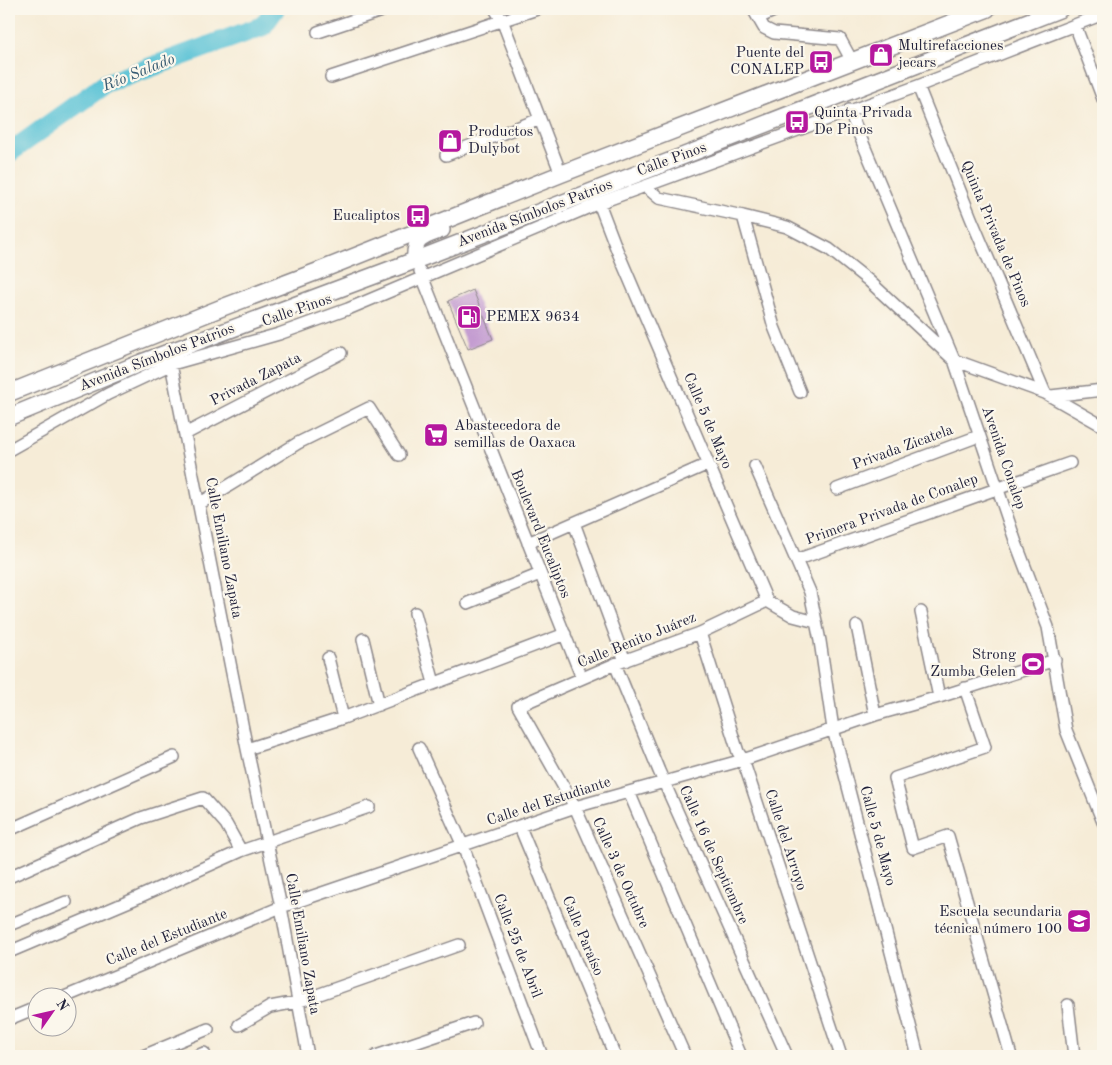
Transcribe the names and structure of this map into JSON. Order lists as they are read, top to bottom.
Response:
{
  "streets": {
    "highway": ["Avenida Símbolos Patrios"],
    "street": [
      "Calle Pinos",
      "Quinta Privada de Pinos",
      "Privada Zapata",
      "Calle 5 de Mayo",
      "Privada Zicatela",
      "Avenida Conalep",
      "Primera Privada de Conalep",
      "Boulevard Eucaliptos",
      "Calle Emiliano Zapata",
      "Calle Benito Juárez",
      "Calle del Estudiante",
      "Calle del Arroyo",
      "Calle 16 de Septiembre",
      "Calle 3 de Octubre",
      "Calle Paraíso",
      "Calle 25 de Abril"
    ]
  },
  "crossings": [
    ["Calle Pinos", "Avenida Símbolos Patrios"],
    ["Calle Pinos", "Quinta Privada de Pinos"],
    ["Calle Pinos", "Calle 5 de Mayo"],
    ["Calle Pinos", "Avenida Conalep"],
    ["Calle Pinos", "Boulevard Eucaliptos"],
    ["Calle Pinos", "Calle Emiliano Zapata"],
    ["Avenida Símbolos Patrios", "Boulevard Eucaliptos"],
    ["Avenida Símbolos Patrios", "Calle Emiliano Zapata"],
    ["Privada Zapata", "Calle Emiliano Zapata"],
    ["Calle 5 de Mayo", "Primera Privada de Conalep"],
    ["Calle 5 de Mayo", "Calle Benito Juárez"],
    ["Calle 5 de Mayo", "Calle del Estudiante"],
    ["Privada Zicatela", "Avenida Conalep"],
    ["Avenida Conalep", "Primera Privada de Conalep"],
    ["Avenida Conalep", "Calle del Estudiante"],
    ["Boulevard Eucaliptos", "Calle Benito Juárez"],
    ["Calle Emiliano Zapata", "Calle del Estudiante"],
    ["Calle Benito Juárez", "Calle del Arroyo"],
    ["Calle Benito Juárez", "Calle 16 de Septiembre"],
    ["Calle Benito Juárez", "Calle 3 de Octubre"],
    ["Calle del Estudiante", "Calle del Arroyo"],
    ["Calle del Estudiante", "Calle 16 de Septiembre"],
    ["Calle del Estudiante", "Calle 3 de Octubre"],
    ["Calle del Estudiante", "Calle Paraíso"],
    ["Calle del Estudiante", "Calle 25 de Abril"]
  ],
  "water": ["Río Salado"],
  "places": {
    "shop": ["Multirefacciones jecars", "Productos Dulybot"],
    "bus stop": ["Puente del CONALEP", "Quinta Privada De Pinos", "Eucaliptos"],
    "fuel station": ["PEMEX 9634"],
    "supermarket": ["Abastecedora de semillas de Oaxaca"],
    "sports": ["Strong Zumba Gelen"],
    "school or university": ["Escuela secundaria técnica número 100"]
  },
  "north": "top right"
}
